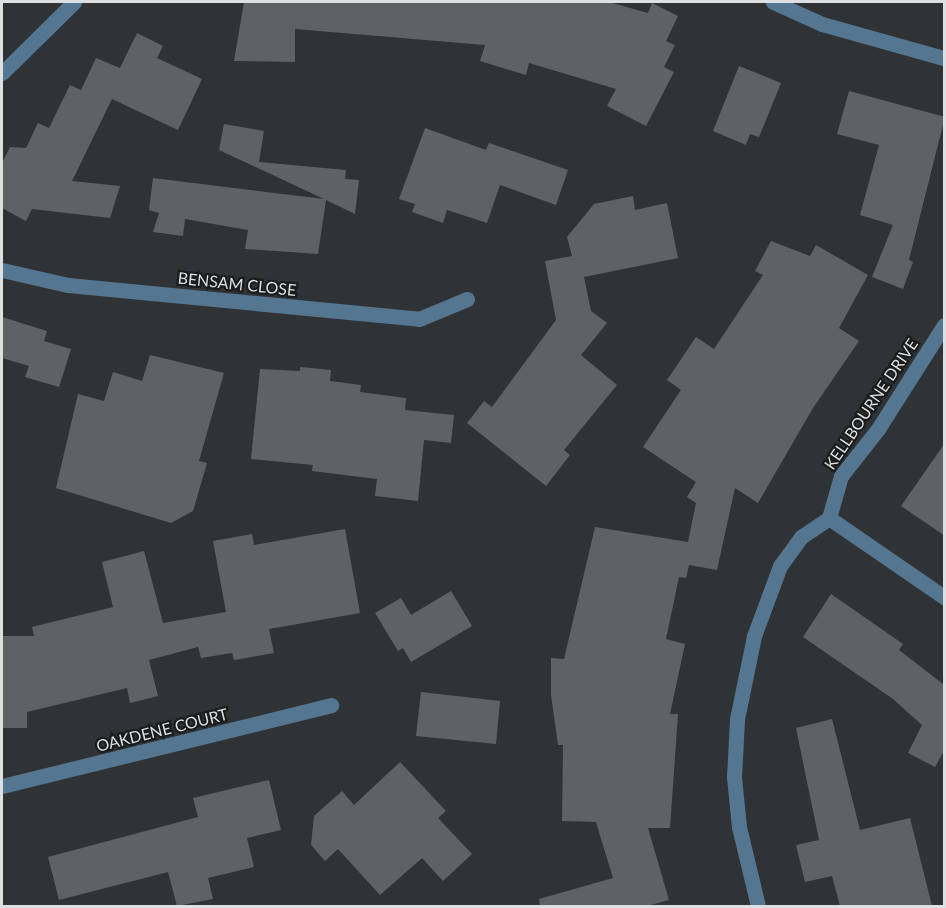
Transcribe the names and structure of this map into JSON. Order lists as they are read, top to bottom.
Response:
{
  "streets": {
    "street": ["BENSAM CLOSE", "KELLBOURNE DRIVE", "OAKDENE COURT"]
  }
}
